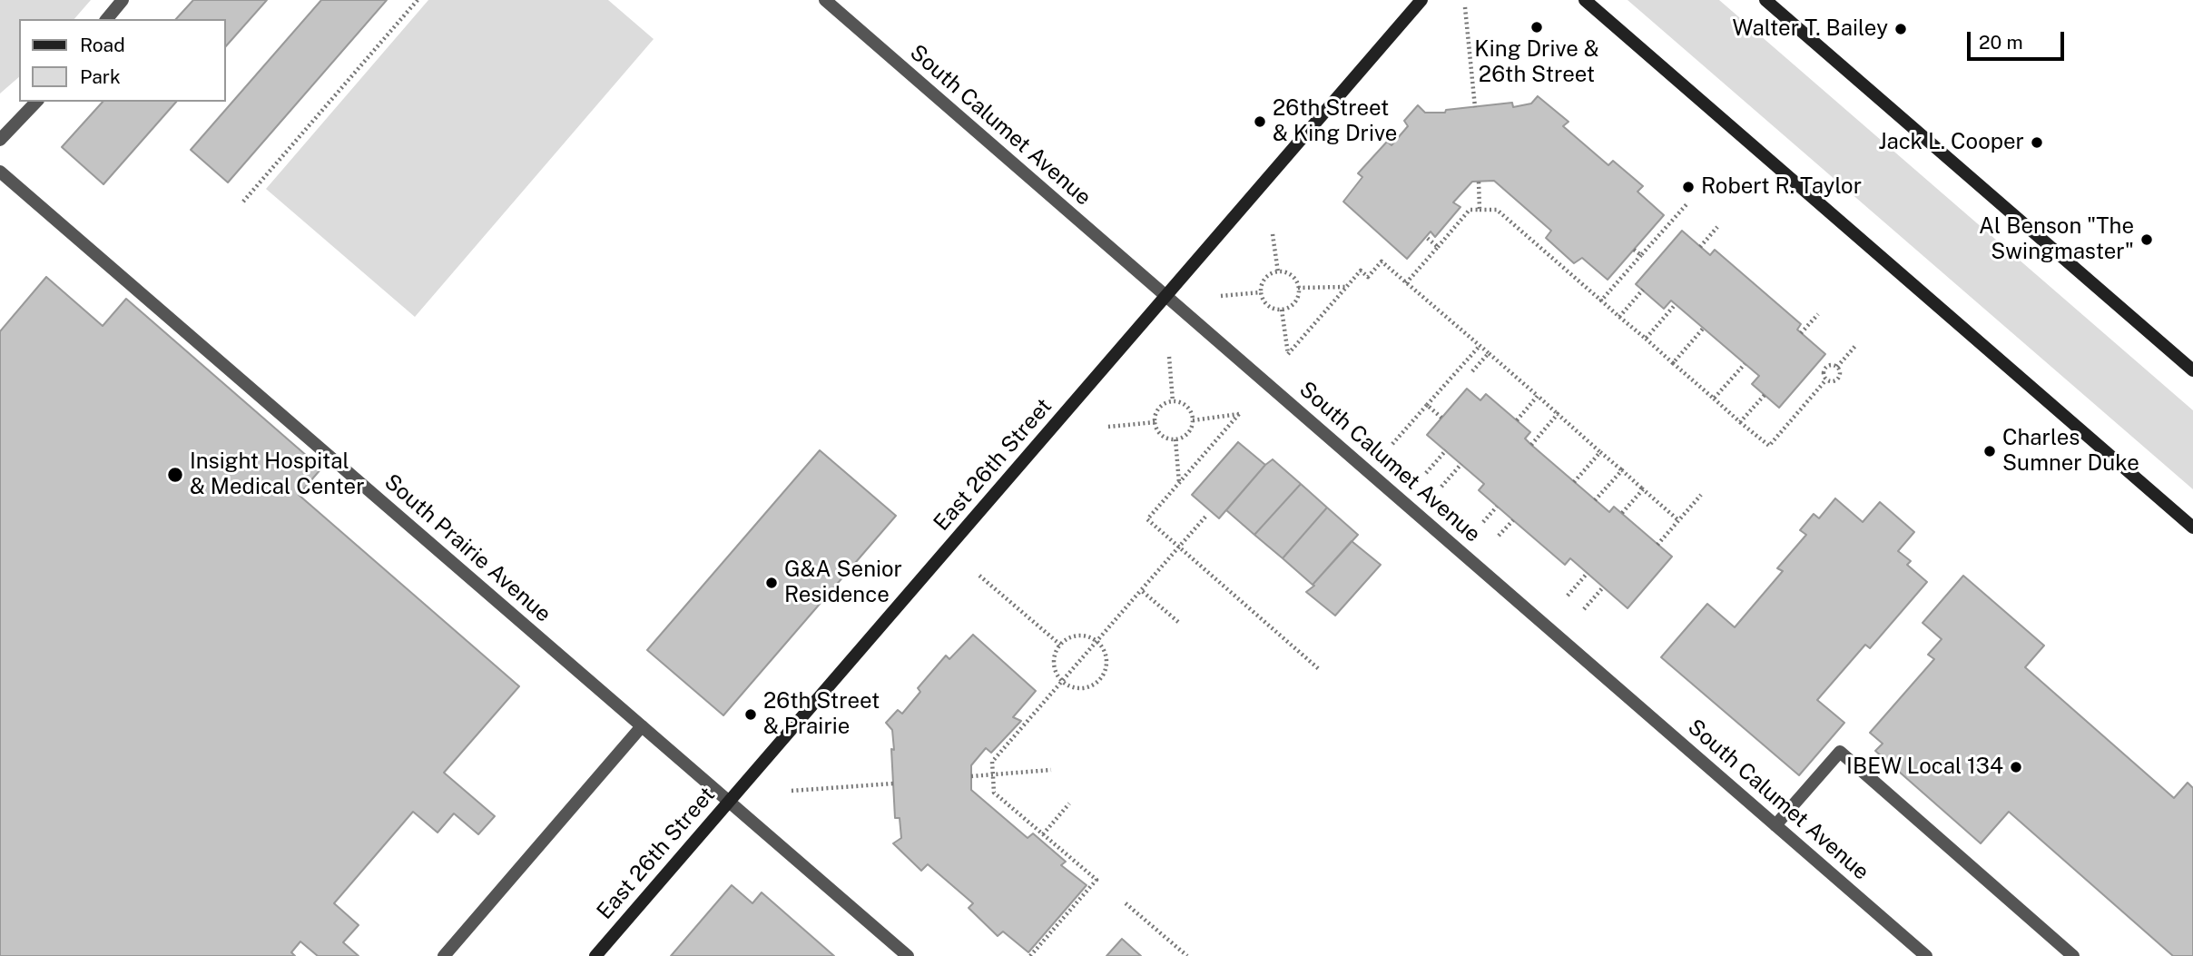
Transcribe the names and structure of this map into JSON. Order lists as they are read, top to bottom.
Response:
{
  "streets": {
    "main road": ["East 26th Street"],
    "street": ["South Calumet Avenue", "South Prairie Avenue"]
  },
  "crossings": [
    ["South Calumet Avenue", "East 26th Street"],
    ["East 26th Street", "South Prairie Avenue"]
  ],
  "places": [
    "King Drive & 26th Street",
    "Walter T. Bailey",
    "26th Street & King Drive",
    "Jack L. Cooper",
    "Robert R. Taylor",
    "Al Benson \"The Swingmaster\"",
    "Charles Sumner Duke",
    "Insight Hospital & Medical Center",
    "G&A Senior Residence",
    "26th Street & Prairie",
    "IBEW Local 134"
  ],
  "legend": ["Road", "Park"],
  "scale_bar": "20 m"
}
